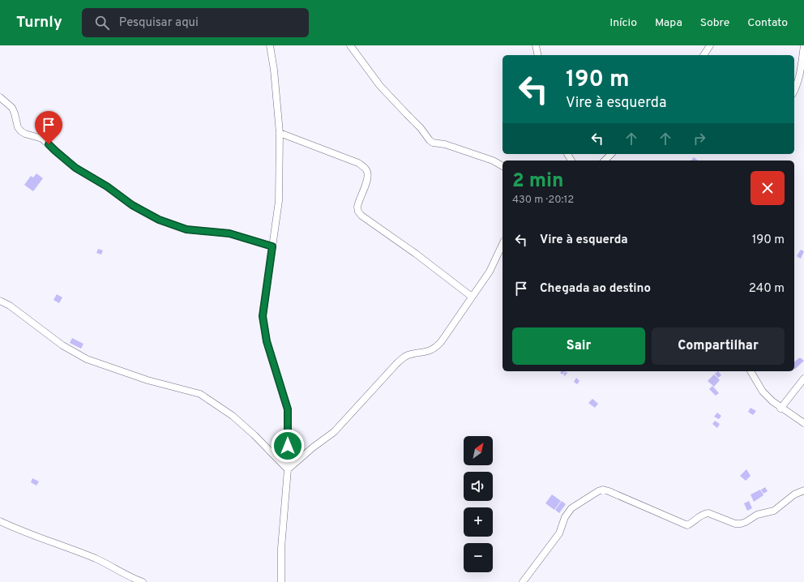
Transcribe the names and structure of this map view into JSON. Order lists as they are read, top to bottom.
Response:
{
  "north": "top right",
  "page": {
    "header": "Turnly",
    "search": "Pesquisar aqui",
    "nav": [
      "Início",
      "Mapa",
      "Sobre",
      "Contato"
    ],
    "turn": ["190 m", "Vire à esquerda"],
    "heading": ["2 min", "430 m · 20:12"],
    "list": [
      {
        "name": "Vire à esquerda",
        "value": "190 m"
      },
      {
        "name": "Chegada ao destino",
        "value": "240 m"
      }
    ],
    "buttons": ["Sair", "Compartilhar"],
    "map_buttons": ["+", "−"]
  }
}
